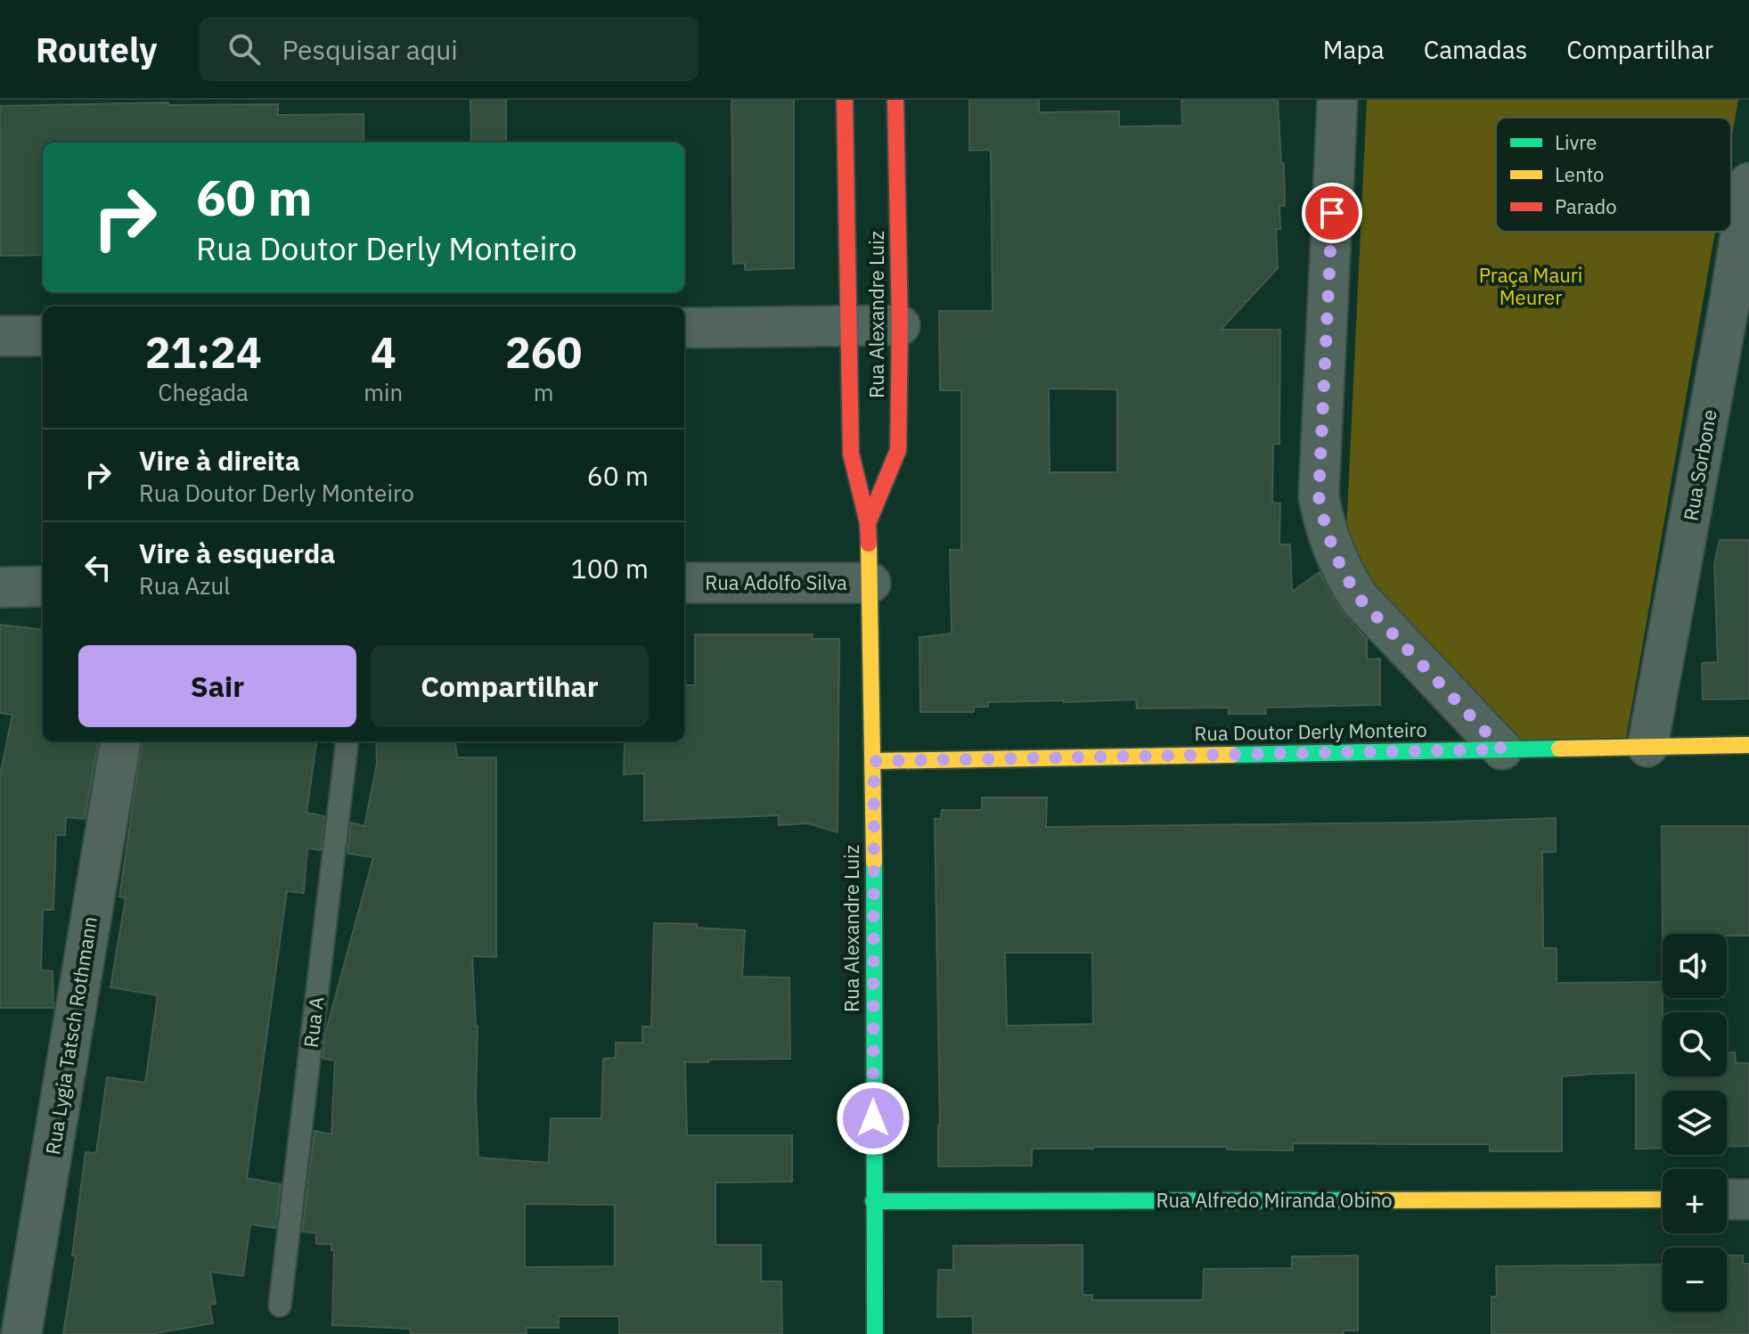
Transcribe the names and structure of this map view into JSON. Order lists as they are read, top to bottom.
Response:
{
  "streets": {
    "street": [
      "Rua Alexandre Luiz",
      "Rua Sorbone",
      "Rua Adolfo Silva",
      "Rua Doutor Derly Monteiro",
      "Rua Lygia Tatsch Rothmann",
      "Rua Alfredo Miranda Obino"
    ],
    "lane": ["Rua A"]
  },
  "crossings": [
    ["Rua Alexandre Luiz", "Rua Adolfo Silva"],
    ["Rua Alexandre Luiz", "Rua Doutor Derly Monteiro"],
    ["Rua Alexandre Luiz", "Rua Alfredo Miranda Obino"],
    ["Rua Sorbone", "Rua Doutor Derly Monteiro"]
  ],
  "parks": ["Praça Mauri Meurer"],
  "legend": ["Livre", "Lento", "Parado"],
  "page": {
    "header": "Routely",
    "search": "Pesquisar aqui",
    "nav": ["Mapa", "Camadas", "Compartilhar"],
    "turn": ["60 m", "Rua Doutor Derly Monteiro"],
    "eta": [
      "21:24",
      "Chegada",
      "4",
      "min",
      "260",
      "m"
    ],
    "list": [
      {
        "name": "Vire à direita",
        "note": "Rua Doutor Derly Monteiro",
        "value": "60 m"
      },
      {
        "name": "Vire à esquerda",
        "note": "Rua Azul",
        "value": "100 m"
      }
    ],
    "buttons": ["Sair", "Compartilhar"],
    "map_buttons": ["+", "−"]
  }
}
